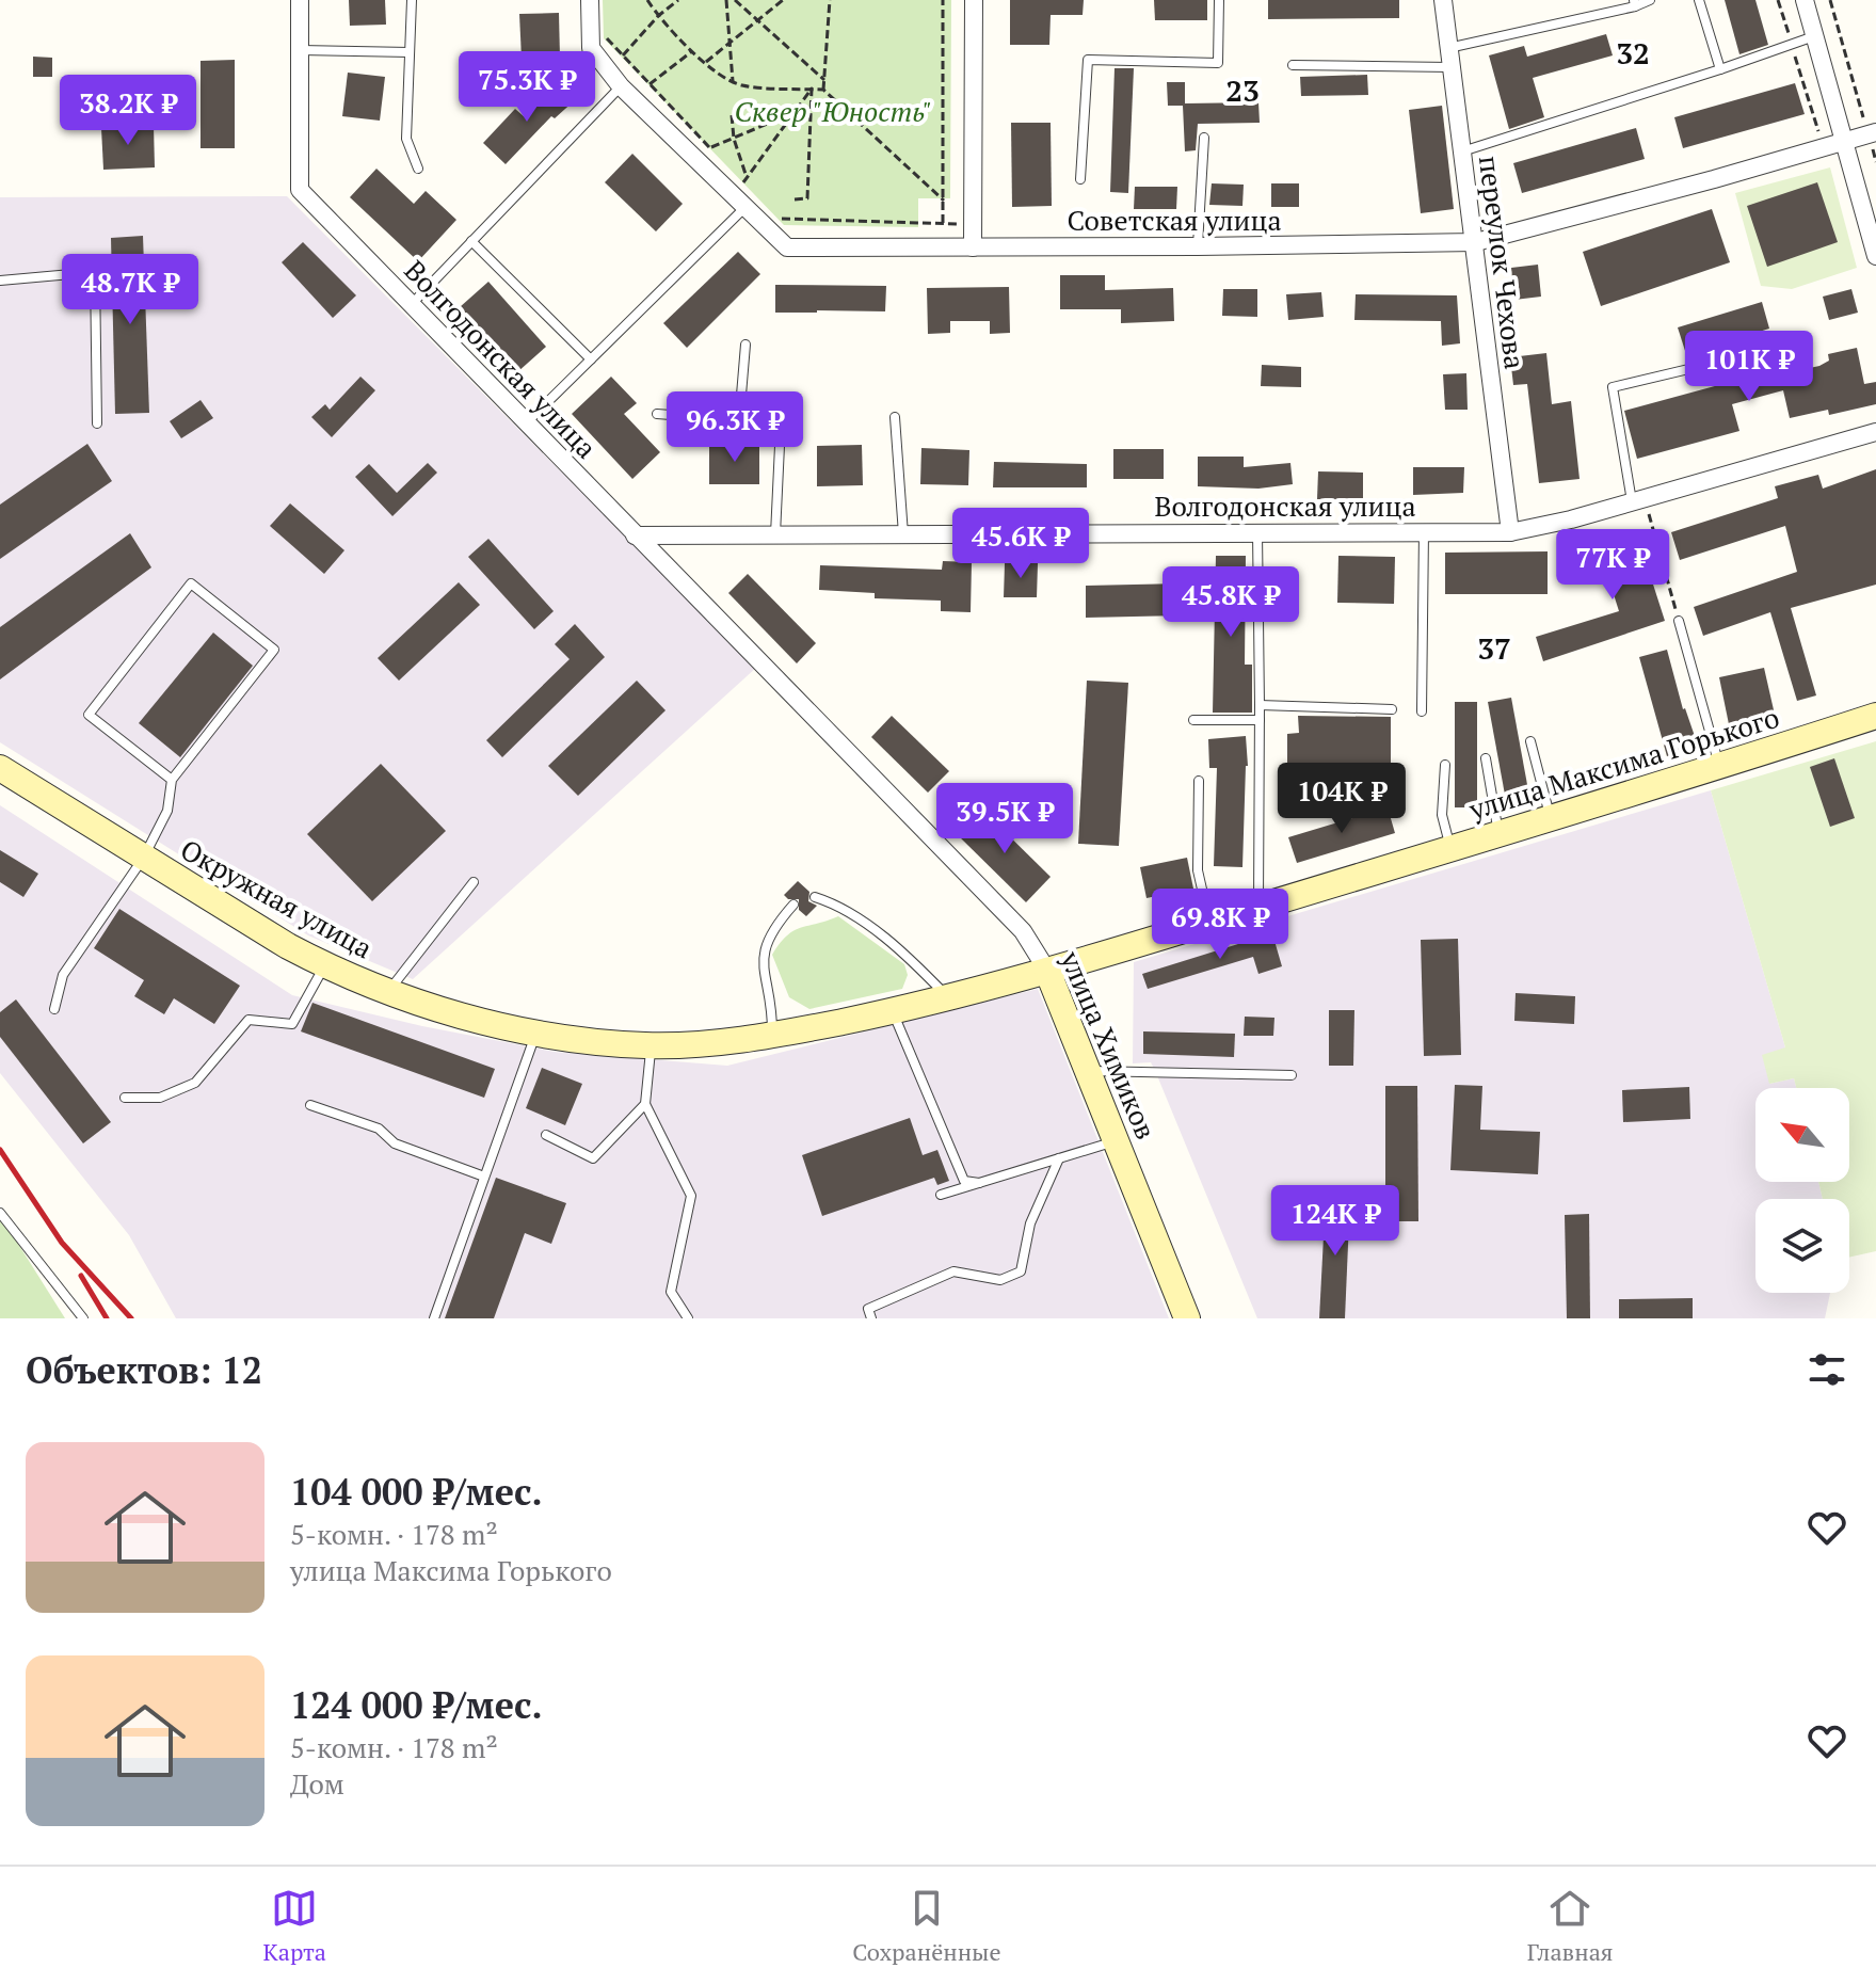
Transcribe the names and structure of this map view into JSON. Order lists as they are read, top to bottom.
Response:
{
  "streets": {
    "main road": ["улица Максима Горького", "Окружная улица", "улица Химиков"],
    "street": ["Советская улица", "переулок Чехова", "Волгодонская улица"]
  },
  "crossings": [
    ["Советская улица", "переулок Чехова"],
    ["переулок Чехова", "Волгодонская улица"],
    ["Волгодонская улица", "улица Химиков"],
    ["улица Максима Горького", "Окружная улица"],
    ["улица Максима Горького", "улица Химиков"],
    ["Окружная улица", "улица Химиков"]
  ],
  "districts": ["32", "23", "37"],
  "parks": ["Сквер \"Юность\""],
  "north": "top left",
  "page": {
    "price": [
      "75.3K ₽",
      "38.2K ₽",
      "48.7K ₽",
      "101K ₽",
      "96.3K ₽",
      "45.6K ₽",
      "77K ₽",
      "45.8K ₽",
      "104K ₽",
      "39.5K ₽",
      "69.8K ₽",
      "124K ₽"
    ],
    "heading": "Объектов: 12",
    "list": [
      {
        "name": "104 000 ₽/мес.",
        "note": "5-комн. · 178 m² · улица Максима Горького"
      },
      {
        "name": "124 000 ₽/мес.",
        "note": "5-комн. · 178 m² · Дом"
      }
    ],
    "tabs": ["Карта", "Сохранённые", "Главная"]
  }
}
